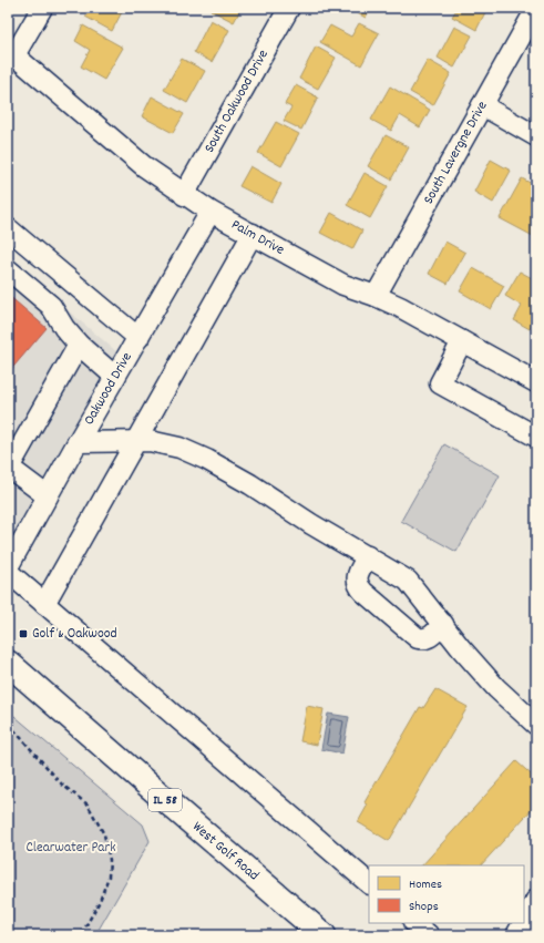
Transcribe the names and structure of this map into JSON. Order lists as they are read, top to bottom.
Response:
{
  "streets": {
    "main road": ["IL 58", "West Golf Road"],
    "street": [
      "South Oakwood Drive",
      "South Lavergne Drive",
      "Palm Drive",
      "Oakwood Drive"
    ]
  },
  "crossings": [
    ["South Oakwood Drive", "Palm Drive"],
    ["South Lavergne Drive", "Palm Drive"],
    ["Palm Drive", "Oakwood Drive"]
  ],
  "parks": ["Clearwater Park"],
  "places": {
    "transit": ["Golf & Oakwood"]
  },
  "legend": ["Homes", "Shops"]
}
